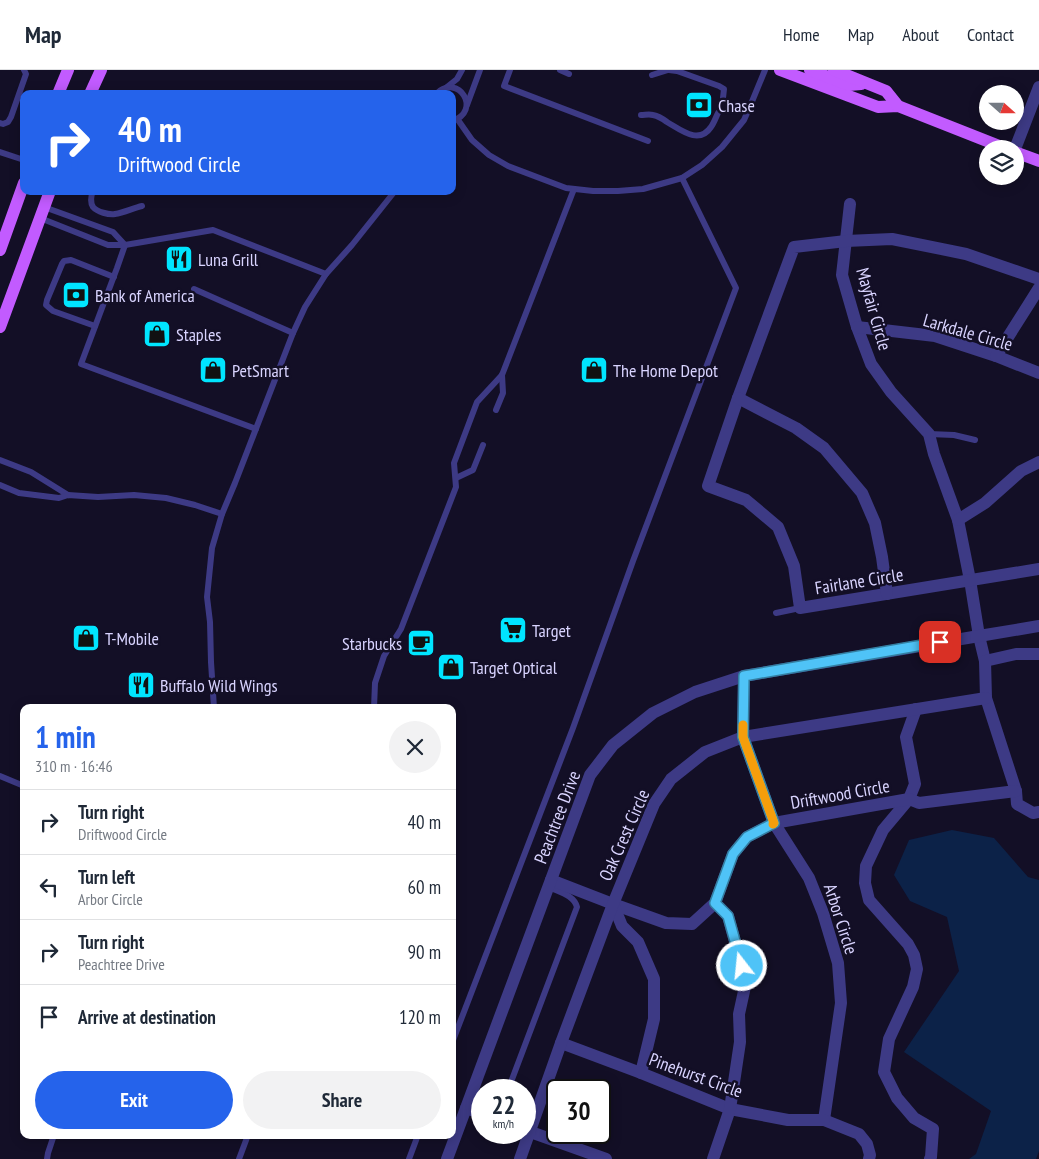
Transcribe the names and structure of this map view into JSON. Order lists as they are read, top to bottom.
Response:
{
  "streets": {
    "street": [
      "Mayfair Circle",
      "Larkdale Circle",
      "Fairlane Circle",
      "Driftwood Circle",
      "Peachtree Drive",
      "Oak Crest Circle",
      "Arbor Circle",
      "Pinehurst Circle"
    ]
  },
  "crossings": [
    ["Mayfair Circle", "Larkdale Circle"],
    ["Mayfair Circle", "Fairlane Circle"],
    ["Mayfair Circle", "Driftwood Circle"],
    ["Mayfair Circle", "Peachtree Drive"],
    ["Mayfair Circle", "Oak Crest Circle"],
    ["Driftwood Circle", "Peachtree Drive"],
    ["Driftwood Circle", "Oak Crest Circle"],
    ["Driftwood Circle", "Arbor Circle"],
    ["Peachtree Drive", "Arbor Circle"],
    ["Oak Crest Circle", "Arbor Circle"],
    ["Oak Crest Circle", "Pinehurst Circle"],
    ["Arbor Circle", "Pinehurst Circle"]
  ],
  "places": {
    "bank": ["Chase", "Bank of America"],
    "restaurant": ["Luna Grill", "Buffalo Wild Wings"],
    "shop": [
      "Staples",
      "PetSmart",
      "The Home Depot",
      "T-Mobile",
      "Target Optical"
    ],
    "supermarket": ["Target"],
    "cafe": ["Starbucks"]
  },
  "north": "right",
  "page": {
    "header": "Map",
    "nav": [
      "Home",
      "Map",
      "About",
      "Contact"
    ],
    "turn": ["40 m", "Driftwood Circle"],
    "heading": ["1 min", "310 m · 16:46"],
    "list": [
      {
        "name": "Turn right",
        "note": "Driftwood Circle",
        "value": "40 m"
      },
      {
        "name": "Turn left",
        "note": "Arbor Circle",
        "value": "60 m"
      },
      {
        "name": "Turn right",
        "note": "Peachtree Drive",
        "value": "90 m"
      },
      {
        "name": "Arrive at destination",
        "value": "120 m"
      }
    ],
    "buttons": ["Exit", "Share"],
    "speed": "22 km/h",
    "limit": "30"
  }
}
